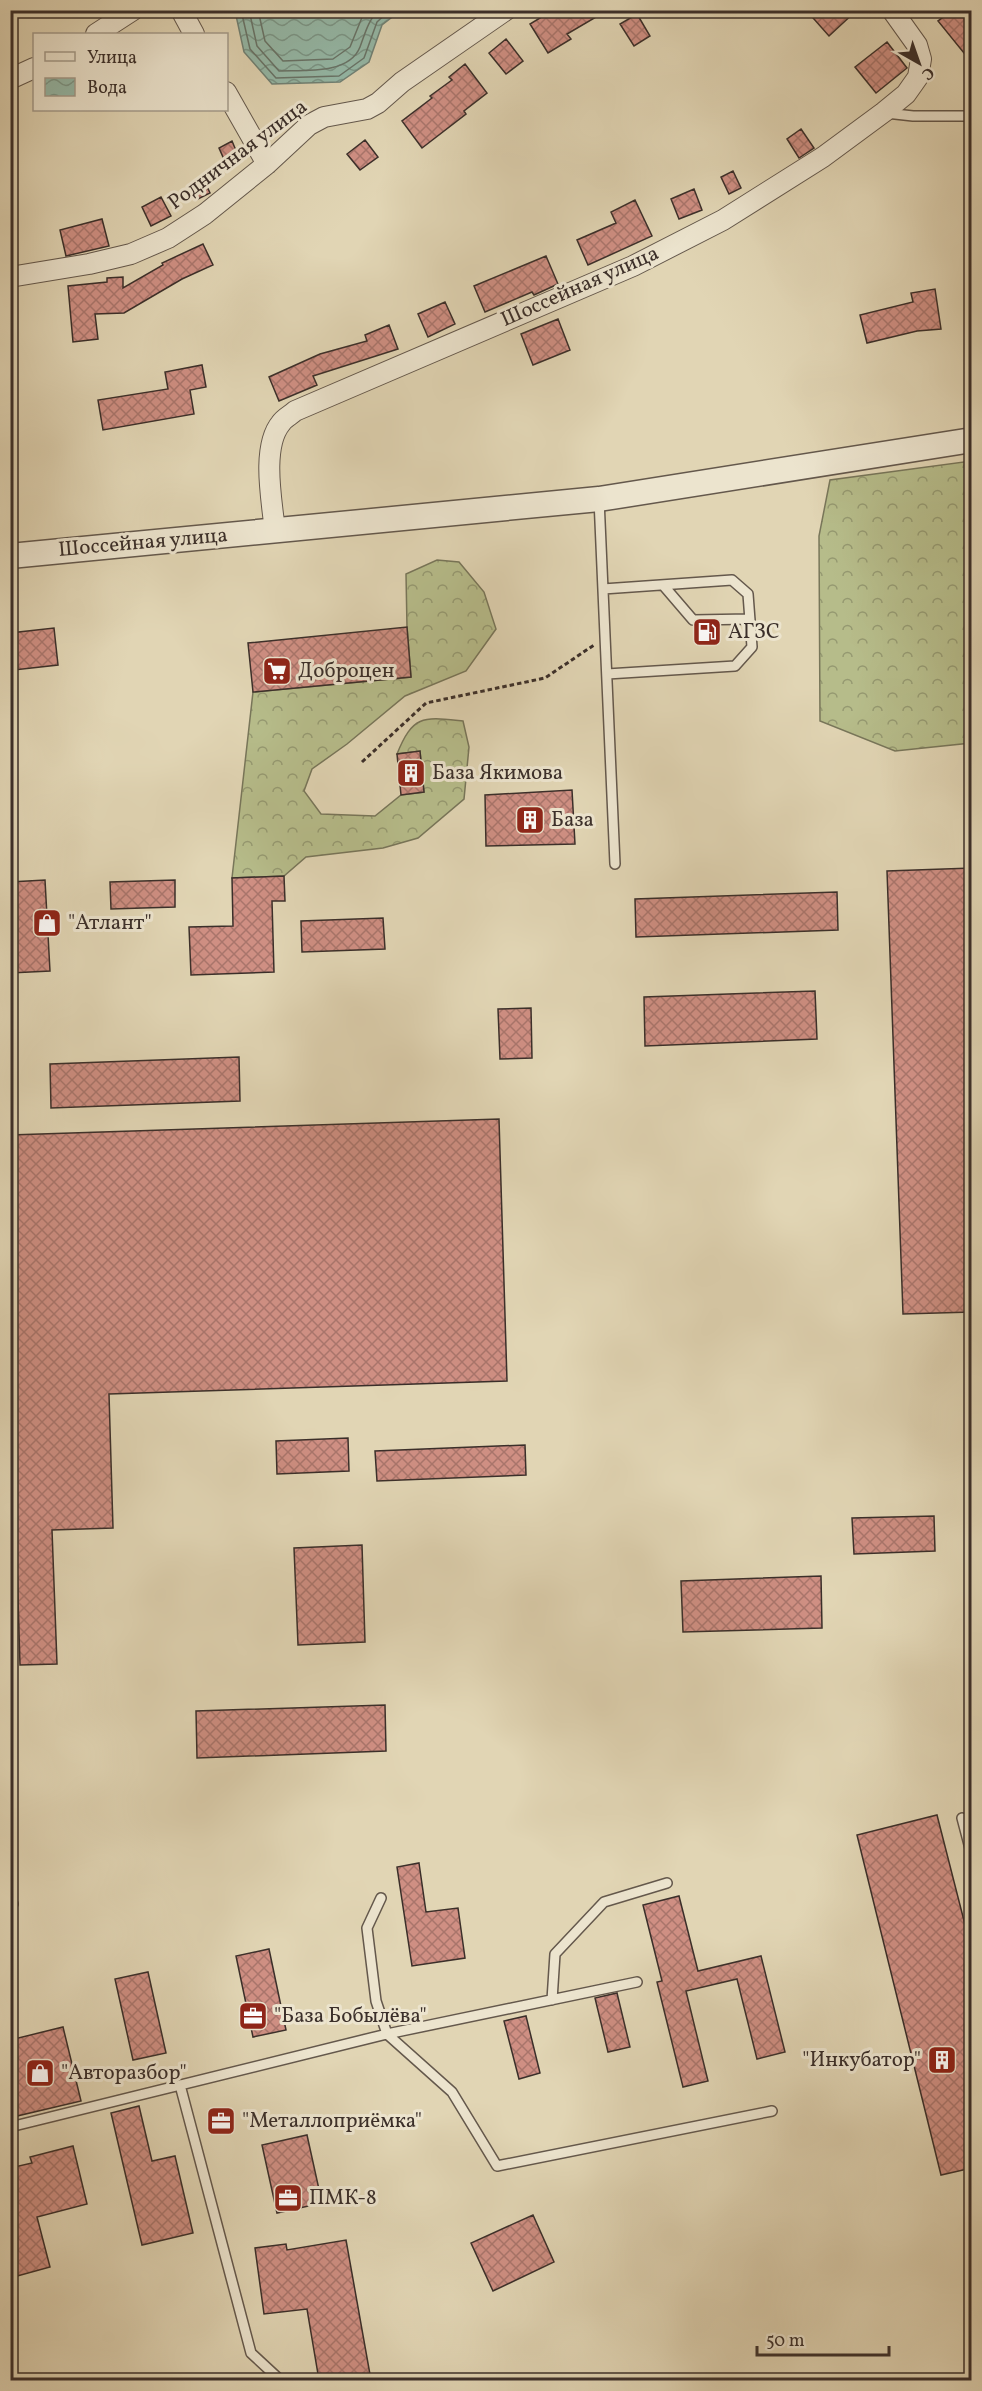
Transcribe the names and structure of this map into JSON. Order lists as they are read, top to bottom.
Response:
{
  "streets": {
    "street": ["Родничная улица", "Шоссейная улица"]
  },
  "places": {
    "fuel station": ["АГЗС"],
    "supermarket": ["Доброцен"],
    "building": ["База Якимова", "База", "\"Инкубатор\""],
    "shop": ["\"Атлант\"", "\"Авторазбор\""],
    "office": ["\"База Бобылёва\"", "\"Металлоприёмка\"", "ПМК-8"]
  },
  "legend": ["Улица", "Вода"],
  "scale_bar": "50 m",
  "north": "bottom right"
}
